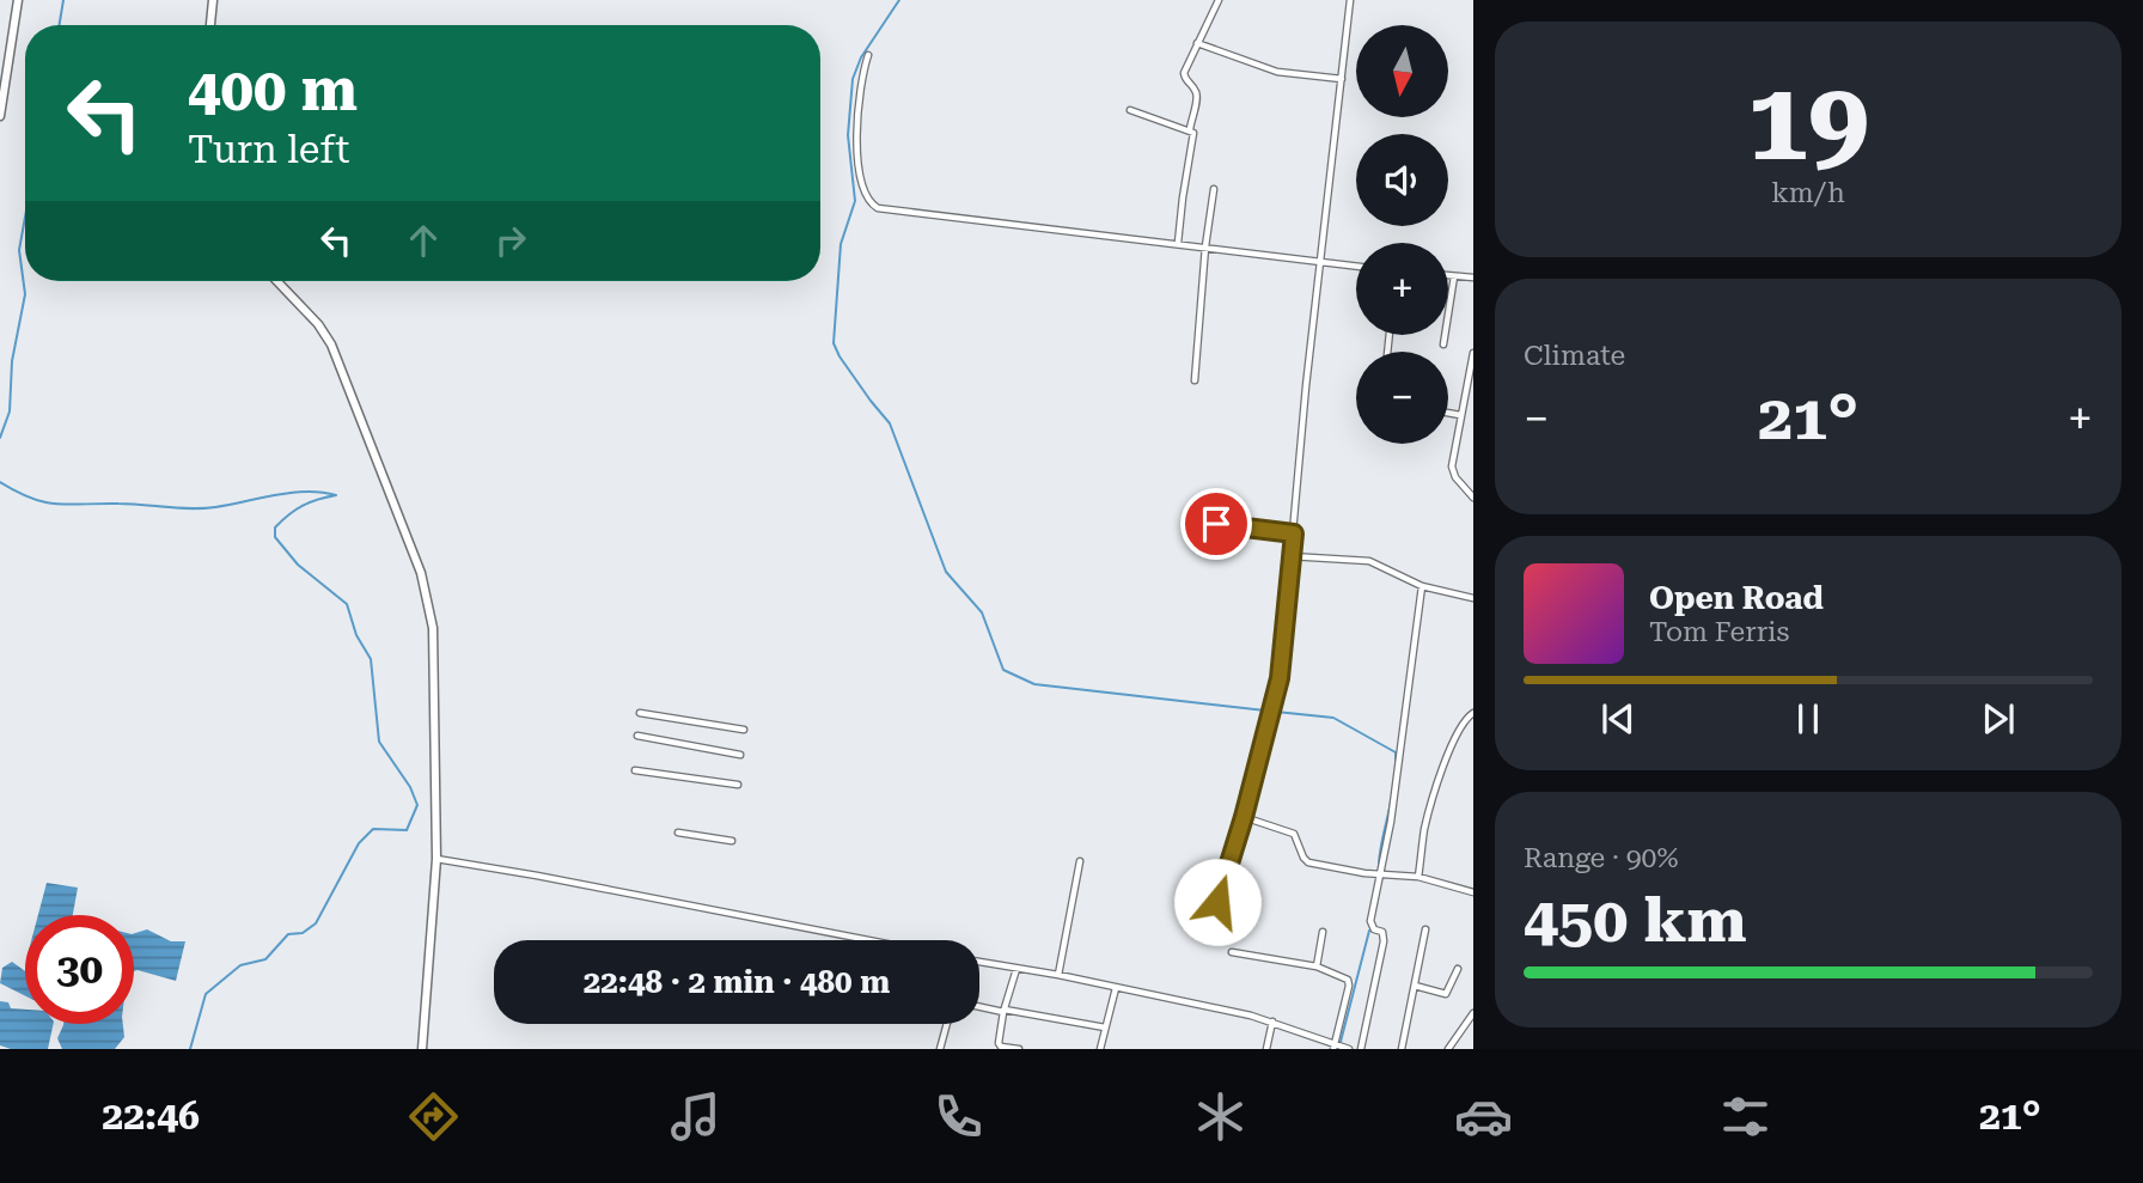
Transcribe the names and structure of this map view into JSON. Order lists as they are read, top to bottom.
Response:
{
  "north": "bottom",
  "page": {
    "tile": [
      ["19", "km/h"],
      "Climate",
      ["Range · 90%", "450 km"]
    ],
    "map_buttons": ["+", "−"],
    "turn": ["400 m", "Turn left"],
    "heat": ["−", "21°", "+"],
    "song": ["Open Road", "Tom Ferris"],
    "limit": "30",
    "trip": "22:48 · 2 min · 480 m",
    "tabs": ["22:46", "21°"]
  }
}
